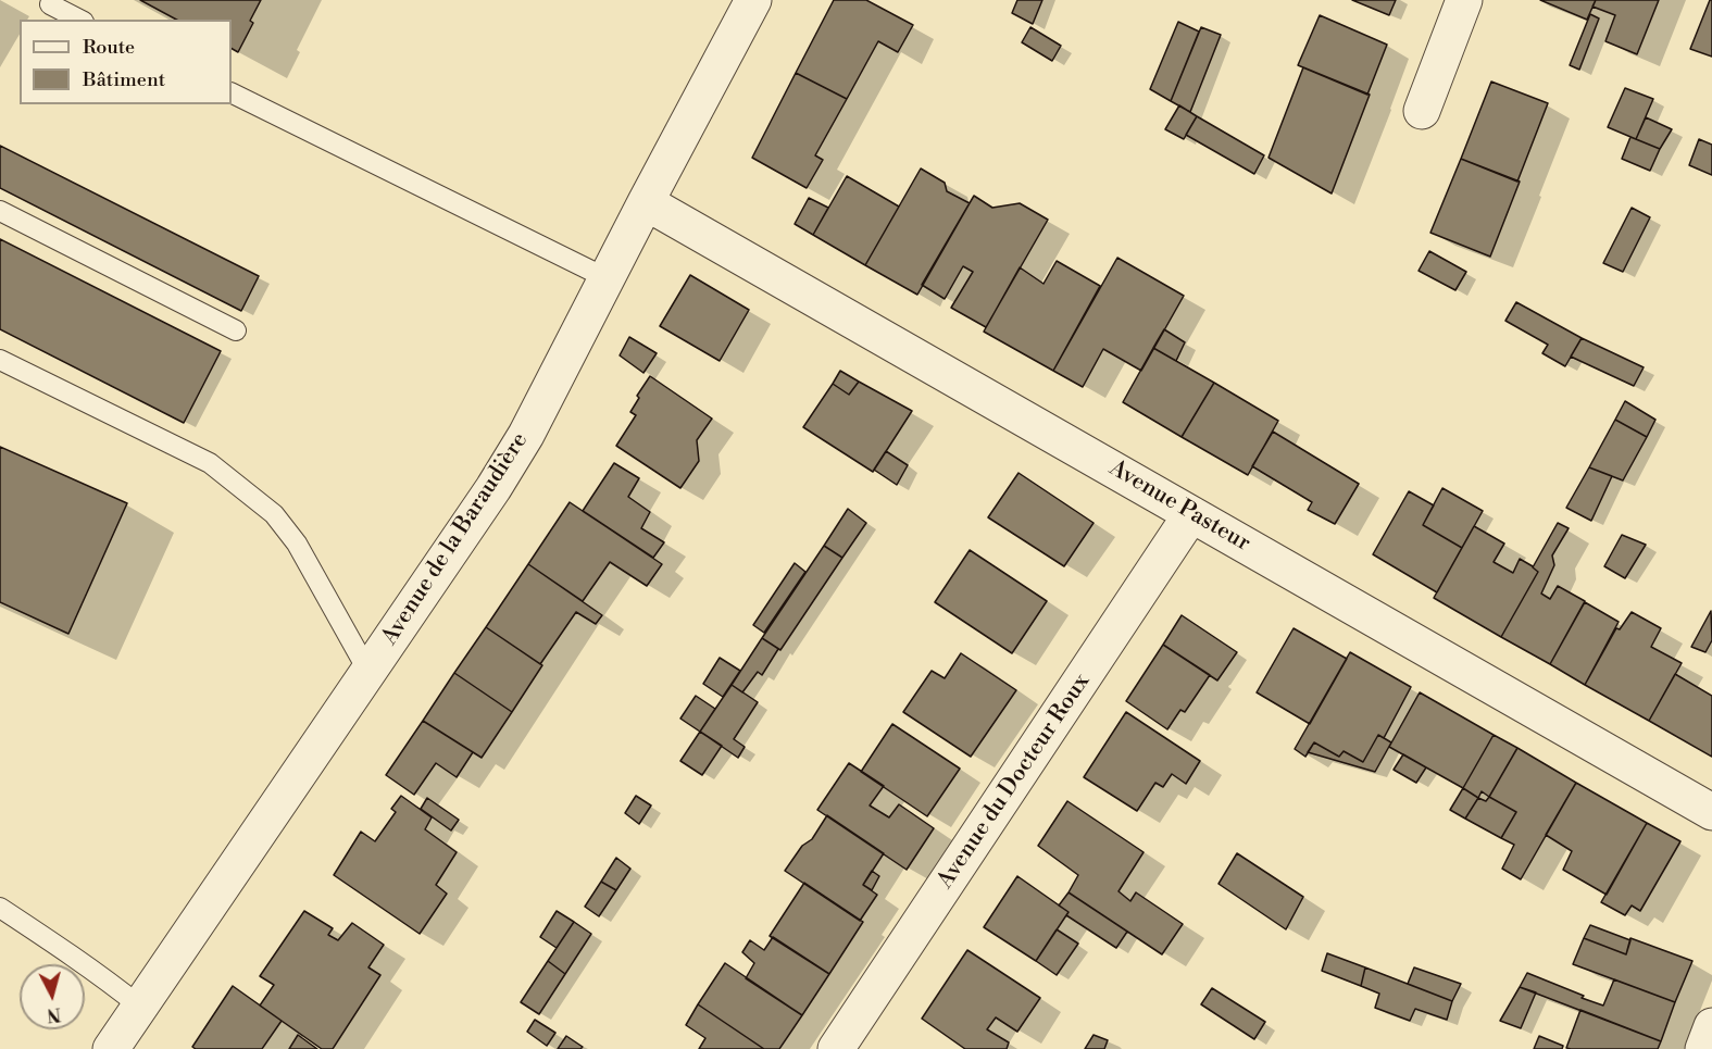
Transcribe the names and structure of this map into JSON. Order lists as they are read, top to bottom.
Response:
{
  "streets": {
    "street": ["Avenue Pasteur", "Avenue de la Baraudière", "Avenue du Docteur Roux"]
  },
  "crossings": [
    ["Avenue Pasteur", "Avenue de la Baraudière"],
    ["Avenue Pasteur", "Avenue du Docteur Roux"]
  ],
  "legend": ["Route", "Bâtiment"],
  "north": "bottom"
}
